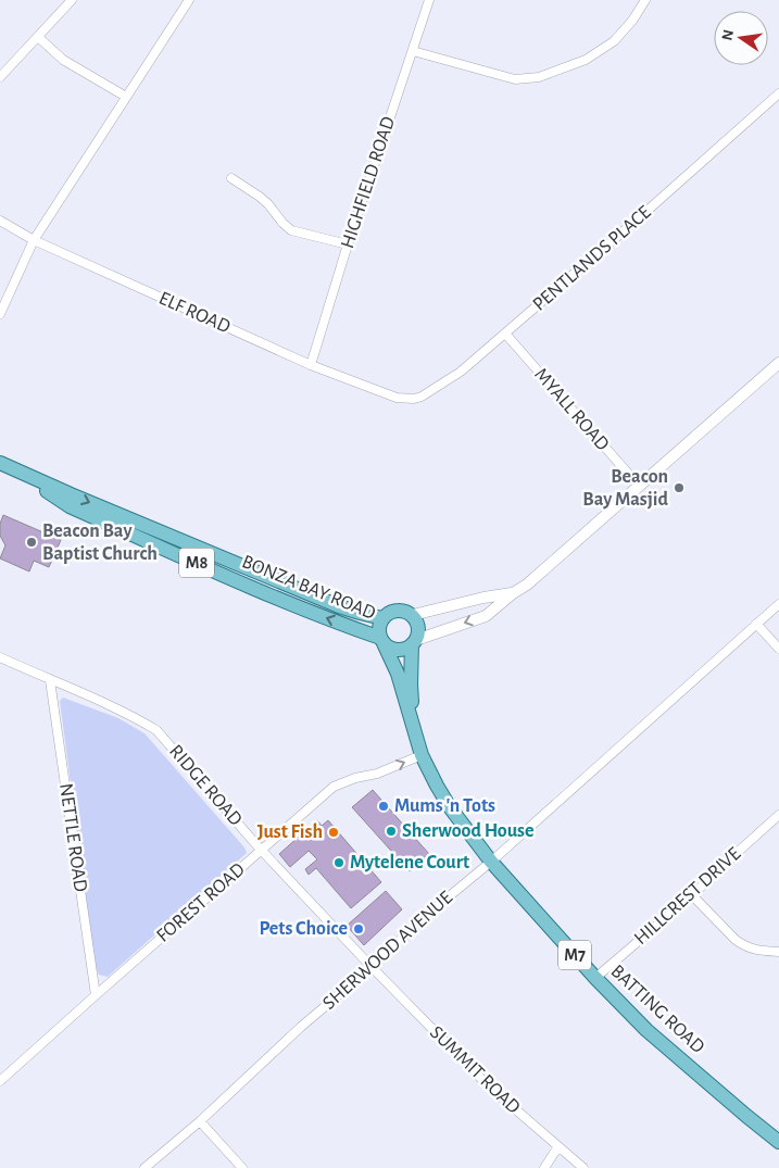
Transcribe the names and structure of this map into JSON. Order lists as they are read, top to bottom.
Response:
{
  "streets": {
    "main road": [
      "M8",
      "BONZA BAY ROAD",
      "M7",
      "BATTING ROAD"
    ],
    "street": [
      "HIGHFIELD ROAD",
      "PENTLANDS PLACE",
      "ELF ROAD",
      "MYALL ROAD",
      "RIDGE ROAD",
      "NETTLE ROAD",
      "HILLCREST DRIVE",
      "FOREST ROAD",
      "SHERWOOD AVENUE",
      "SUMMIT ROAD"
    ]
  },
  "crossings": [
    ["HIGHFIELD ROAD", "ELF ROAD"],
    ["PENTLANDS PLACE", "ELF ROAD"],
    ["PENTLANDS PLACE", "MYALL ROAD"],
    ["BONZA BAY ROAD", "BATTING ROAD"],
    ["RIDGE ROAD", "NETTLE ROAD"],
    ["RIDGE ROAD", "FOREST ROAD"],
    ["RIDGE ROAD", "SHERWOOD AVENUE"],
    ["RIDGE ROAD", "SUMMIT ROAD"],
    ["NETTLE ROAD", "FOREST ROAD"],
    ["HILLCREST DRIVE", "BATTING ROAD"],
    ["FOREST ROAD", "BATTING ROAD"],
    ["SHERWOOD AVENUE", "BATTING ROAD"],
    ["SHERWOOD AVENUE", "SUMMIT ROAD"]
  ],
  "places": [
    "Beacon Bay Masjid",
    "Beacon Bay Baptist Church",
    "Mums 'n Tots",
    "Sherwood House",
    "Just Fish",
    "Mytelene Court",
    "Pets Choice"
  ],
  "north": "left"
}
